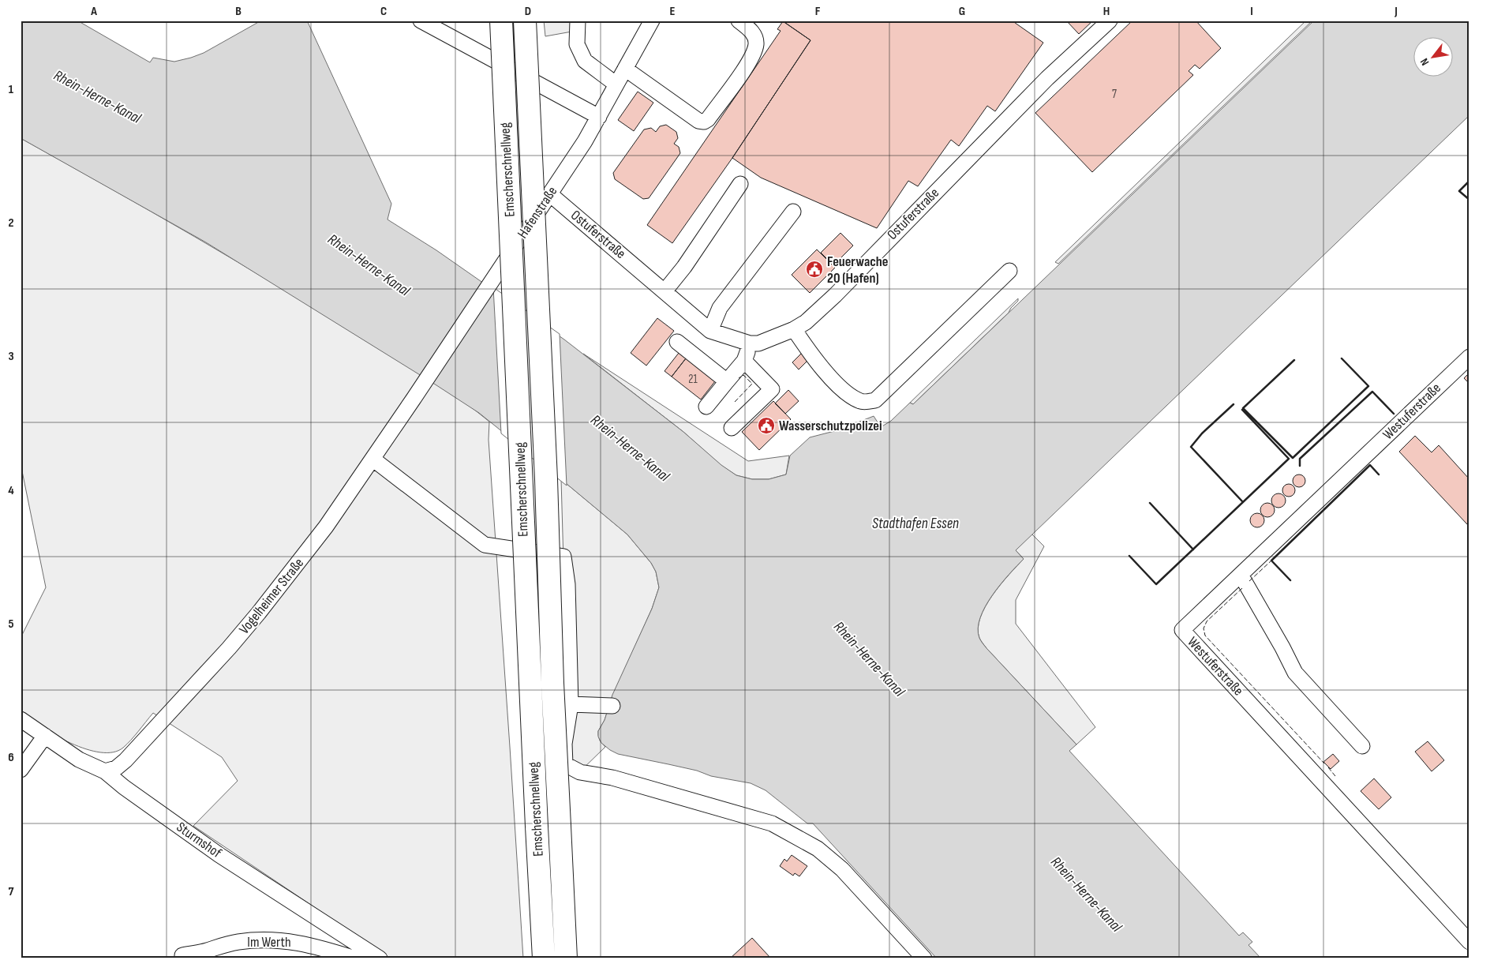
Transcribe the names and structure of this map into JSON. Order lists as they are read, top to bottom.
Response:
{
  "streets": {
    "highway": ["Emscherschnellweg"],
    "street": [
      "Hafenstraße",
      "Ostuferstraße",
      "Westuferstraße",
      "Vogelheimer Straße",
      "Sturmshof",
      "Im Werth"
    ]
  },
  "crossings": [
    ["Hafenstraße", "Ostuferstraße"],
    ["Hafenstraße", "Vogelheimer Straße"],
    ["Vogelheimer Straße", "Sturmshof"]
  ],
  "water": ["Rhein-Herne-Kanal", "Stadthafen Essen"],
  "places": {
    "public building": ["Feuerwache 20 (Hafen)", "Wasserschutzpolizei"]
  },
  "house_numbers": ["7", "21"],
  "north": "bottom left",
  "grid": {
    "columns": [
      "A",
      "B",
      "C",
      "D",
      "E",
      "F",
      "G",
      "H",
      "I",
      "J"
    ],
    "rows": [
      "1",
      "2",
      "3",
      "4",
      "5",
      "6",
      "7"
    ]
  }
}
